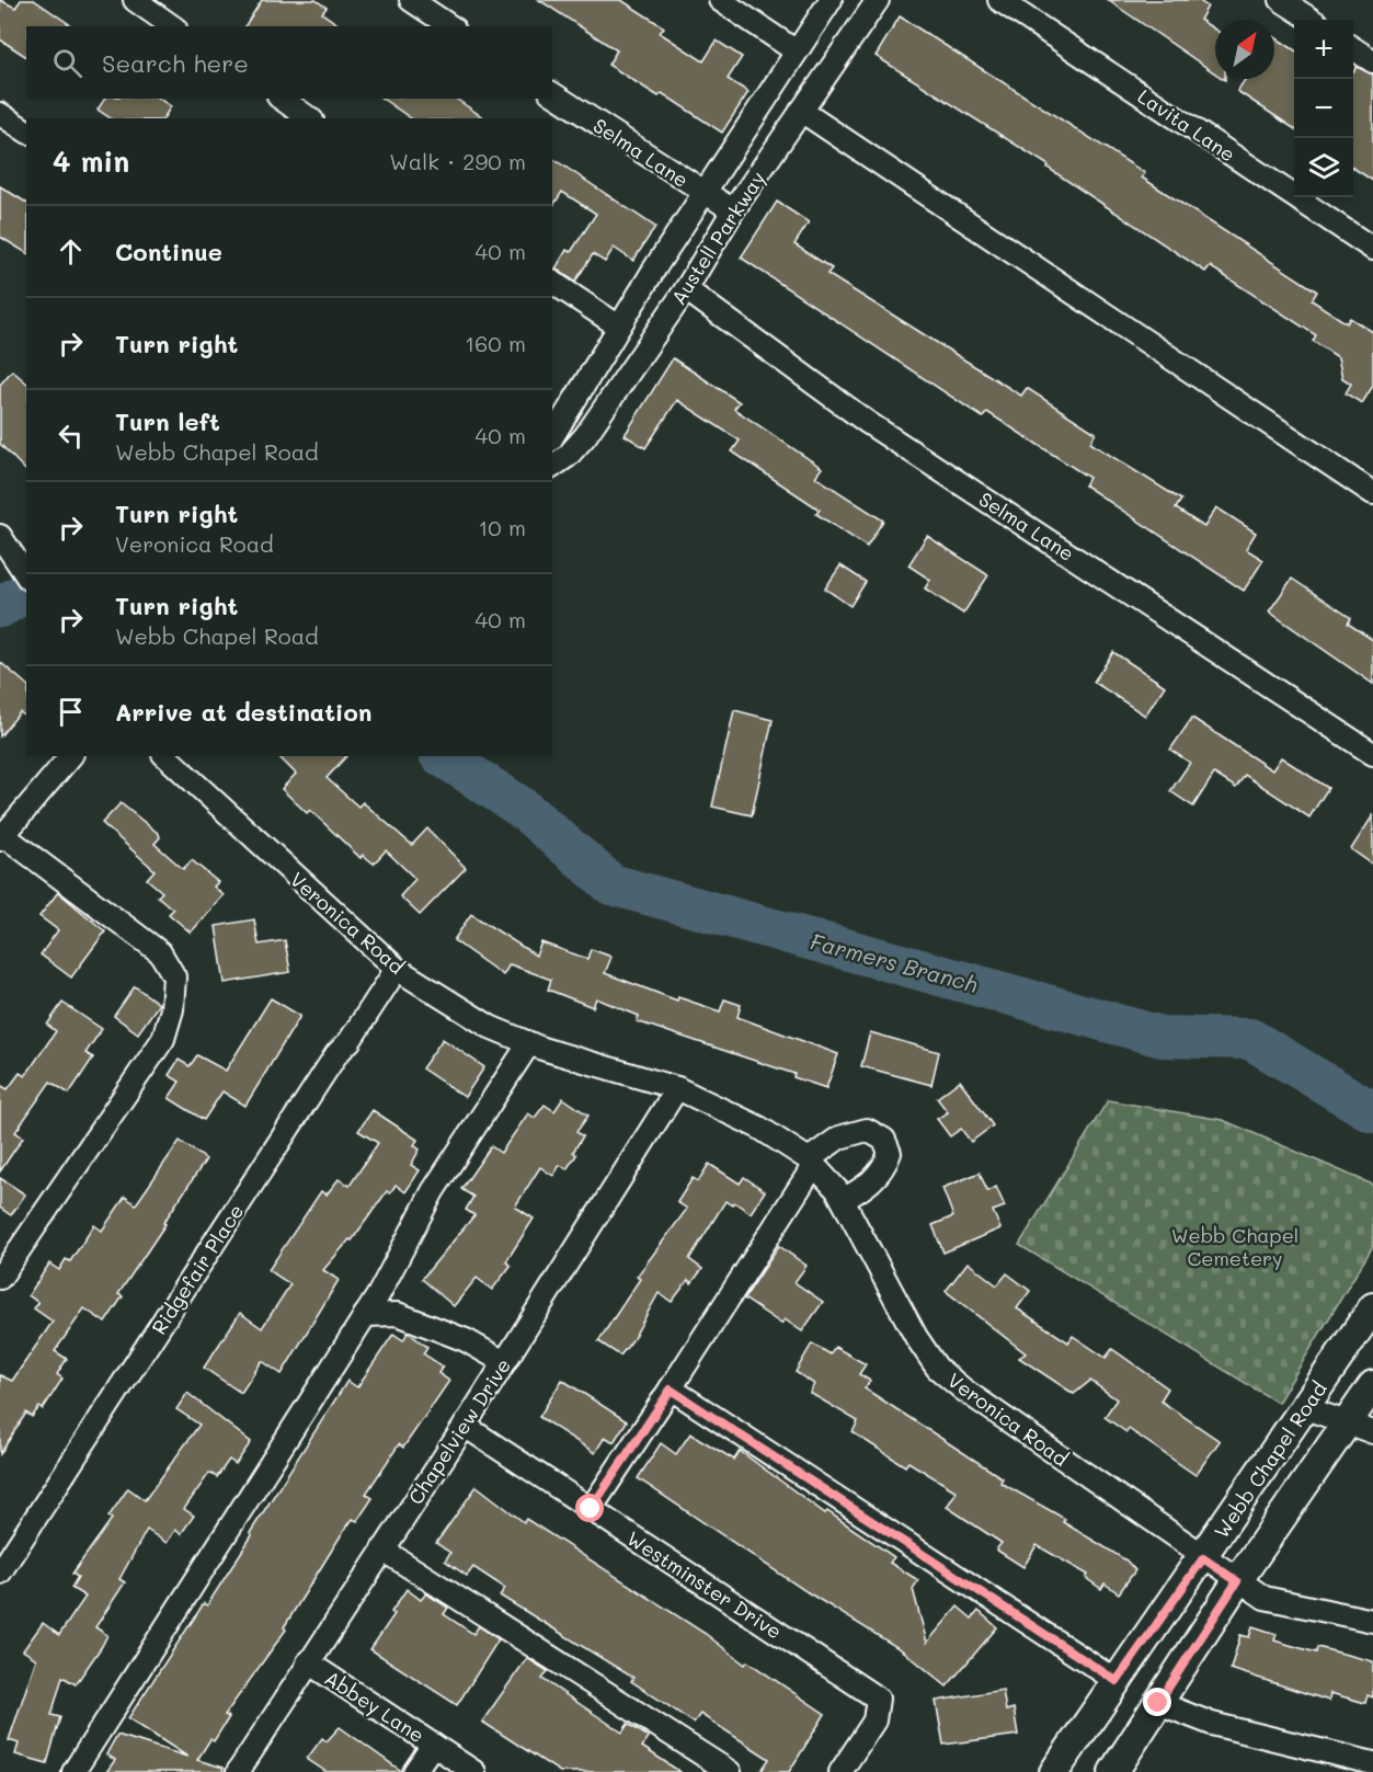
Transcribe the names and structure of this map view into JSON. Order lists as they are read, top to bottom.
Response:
{
  "streets": {
    "main road": ["Webb Chapel Road"],
    "street": [
      "Lavita Lane",
      "Selma Lane",
      "Austell Parkway",
      "Veronica Road",
      "Ridgefair Place",
      "Chapelview Drive",
      "Westminster Drive",
      "Abbey Lane"
    ]
  },
  "crossings": [
    ["Selma Lane", "Austell Parkway"],
    ["Veronica Road", "Ridgefair Place"],
    ["Veronica Road", "Chapelview Drive"],
    ["Veronica Road", "Webb Chapel Road"],
    ["Chapelview Drive", "Westminster Drive"],
    ["Chapelview Drive", "Abbey Lane"]
  ],
  "water": ["Farmers Branch"],
  "parks": ["Webb Chapel Cemetery"],
  "north": "top right",
  "page": {
    "map_buttons": ["+", "−"],
    "search": "Search here",
    "heading": ["4 min", "Walk · 290 m"],
    "list": [
      ["Continue", "40 m"],
      ["Turn right", "160 m"],
      ["Turn left", "Webb Chapel Road", "40 m"],
      ["Turn right", "Veronica Road", "10 m"],
      ["Turn right", "Webb Chapel Road", "40 m"],
      "Arrive at destination"
    ]
  }
}
